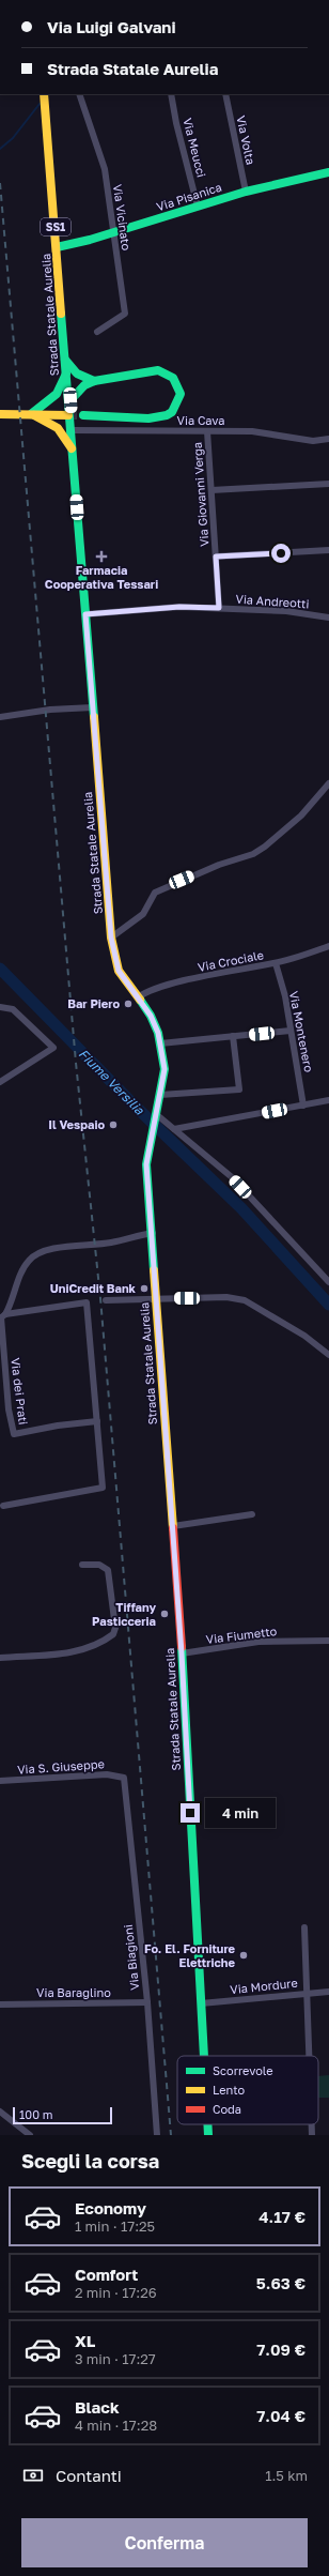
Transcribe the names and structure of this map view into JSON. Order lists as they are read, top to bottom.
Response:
{
  "streets": {
    "main road": ["Via Pisanica", "SS1", "Strada Statale Aurelia"],
    "street": [
      "Via Volta",
      "Via Meucci",
      "Via Vicinato",
      "Via Cava",
      "Via Giovanni Verga",
      "Via Andreotti",
      "Via Crociale",
      "Via Montenero",
      "Via dei Prati",
      "Via Fiumetto",
      "Via S. Giuseppe",
      "Via Biagioni",
      "Via Mordure",
      "Via Baraglino"
    ]
  },
  "crossings": [
    ["Via Volta", "Via Pisanica"],
    ["Via Meucci", "Via Pisanica"],
    ["Via Pisanica", "Via Vicinato"],
    ["Via Pisanica", "Strada Statale Aurelia"],
    ["Strada Statale Aurelia", "Via Cava"],
    ["Strada Statale Aurelia", "Via Andreotti"],
    ["Strada Statale Aurelia", "Via Crociale"],
    ["Strada Statale Aurelia", "Via Fiumetto"],
    ["Strada Statale Aurelia", "Via Mordure"],
    ["Via Cava", "Via Giovanni Verga"],
    ["Via Giovanni Verga", "Via Andreotti"],
    ["Via Crociale", "Via Montenero"],
    ["Via S. Giuseppe", "Via Biagioni"],
    ["Via Biagioni", "Via Baraglino"]
  ],
  "water": ["Fiume Versilia"],
  "places": {
    "health": ["Farmacia Cooperativa Tessari"],
    "other": [
      "Bar Piero",
      "Il Vespaio",
      "UniCredit Bank",
      "Tiffany Pasticceria",
      "Fo. El. Forniture Elettriche"
    ]
  },
  "legend": ["Scorrevole", "Lento", "Coda"],
  "scale_bar": "100 m",
  "page": {
    "banner": ["Via Luigi Galvani", "Strada Statale Aurelia"],
    "bubble": "4 min",
    "scale": "100 m",
    "heading": "Scegli la corsa",
    "list": [
      {
        "name": "Economy",
        "note": "1 min · 17:25",
        "value": "4.17 €"
      },
      {
        "name": "Comfort",
        "note": "2 min · 17:26",
        "value": "5.63 €"
      },
      {
        "name": "XL",
        "note": "3 min · 17:27",
        "value": "7.09 €"
      },
      {
        "name": "Black",
        "note": "4 min · 17:28",
        "value": "7.04 €"
      }
    ],
    "pay": ["Contanti", "1.5 km"],
    "buttons": "Conferma"
  }
}
